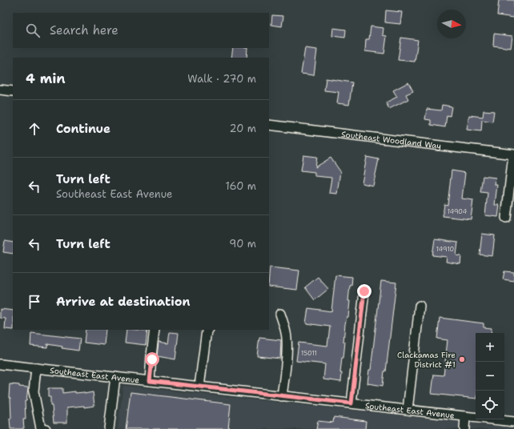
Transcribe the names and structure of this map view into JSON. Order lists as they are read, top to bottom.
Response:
{
  "streets": {
    "street": ["Southeast Woodland Way", "Southeast East Avenue"]
  },
  "places": ["Clackamas Fire District #1"],
  "house_numbers": ["14904", "14910", "15011"],
  "north": "right",
  "page": {
    "search": "Search here",
    "heading": ["4 min", "Walk · 270 m"],
    "list": [
      ["Continue", "20 m"],
      ["Turn left", "Southeast East Avenue", "160 m"],
      ["Turn left", "90 m"],
      "Arrive at destination"
    ],
    "map_buttons": ["+", "−"]
  }
}
